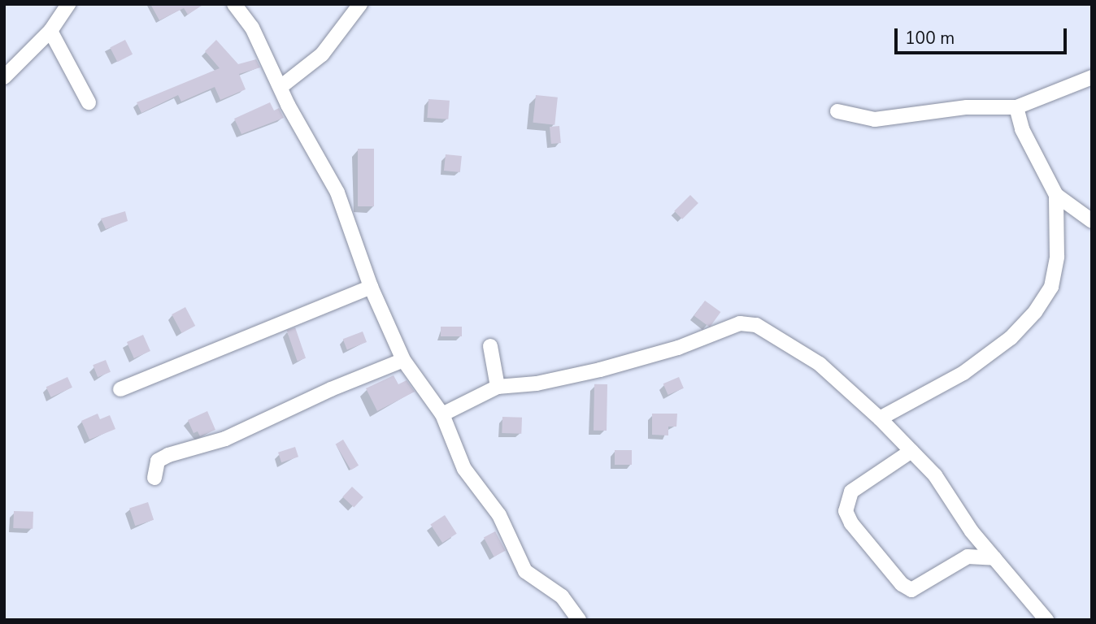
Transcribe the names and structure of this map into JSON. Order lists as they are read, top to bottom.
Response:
{
  "scale_bar": "100 m"
}
